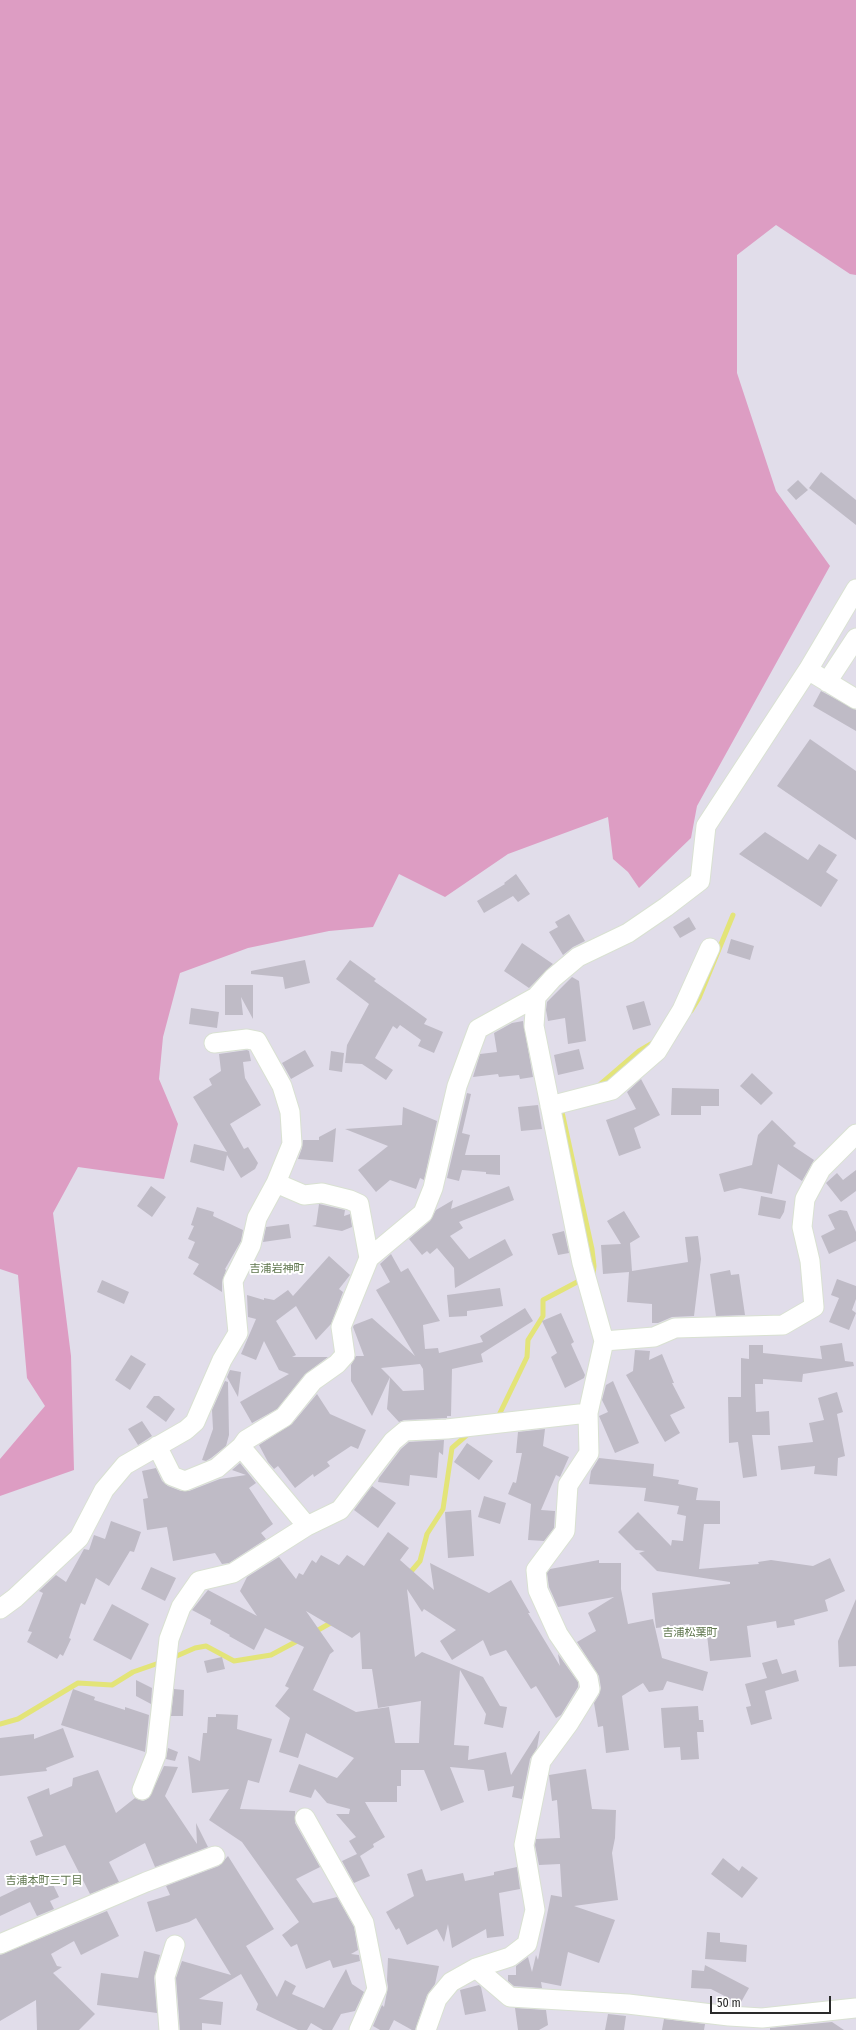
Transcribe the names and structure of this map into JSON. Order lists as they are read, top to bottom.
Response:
{
  "districts": ["吉浦岩神町", "吉浦松葉町", "吉浦本町三丁目"],
  "scale_bar": "50 m"
}
